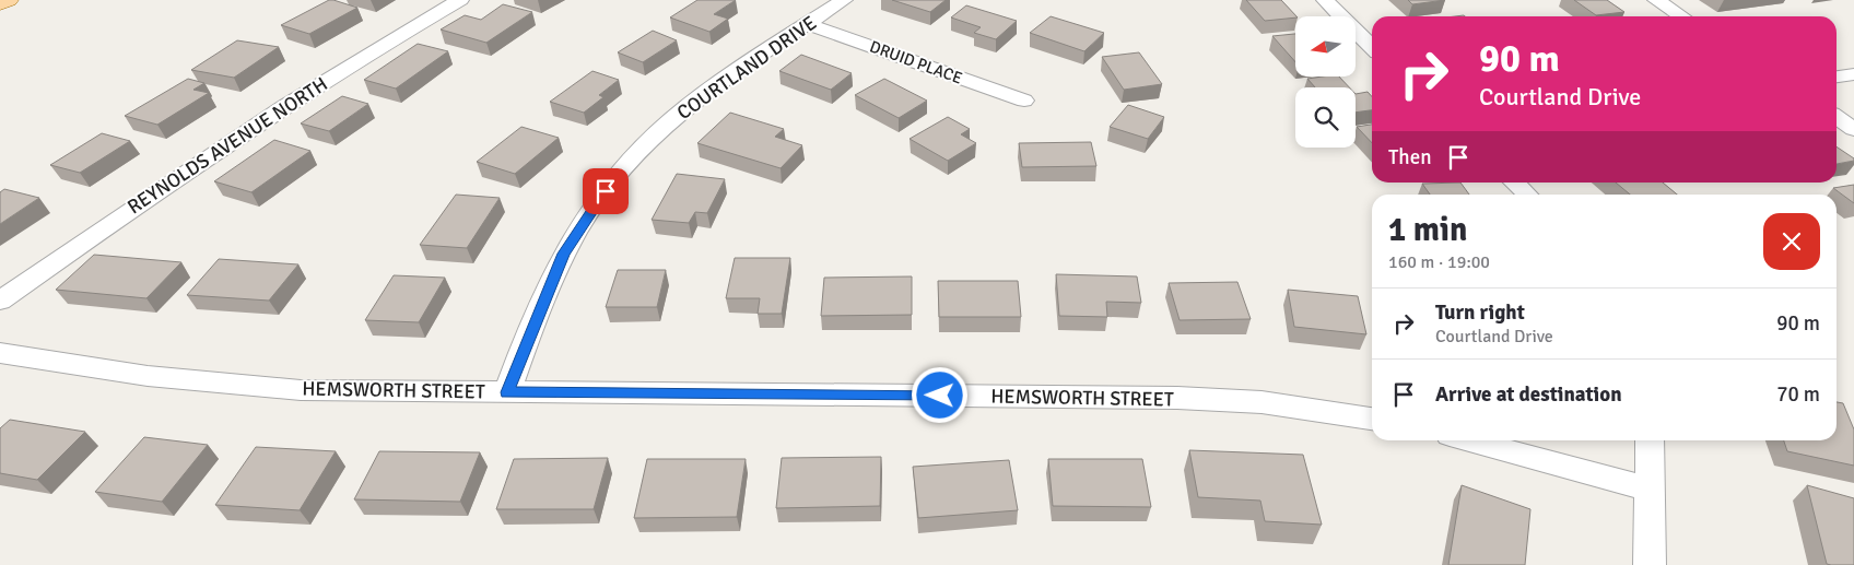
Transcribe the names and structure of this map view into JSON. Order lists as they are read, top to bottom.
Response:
{
  "streets": {
    "street": [
      "DRUID PLACE",
      "COURTLAND DRIVE",
      "REYNOLDS AVENUE NORTH",
      "HEMSWORTH STREET"
    ]
  },
  "crossings": [
    ["DRUID PLACE", "COURTLAND DRIVE"],
    ["COURTLAND DRIVE", "HEMSWORTH STREET"]
  ],
  "north": "left",
  "page": {
    "turn": ["90 m", "Courtland Drive"],
    "then": "Then",
    "heading": ["1 min", "160 m · 19:00"],
    "list": [
      {
        "name": "Turn right",
        "note": "Courtland Drive",
        "value": "90 m"
      },
      {
        "name": "Arrive at destination",
        "value": "70 m"
      }
    ]
  }
}
